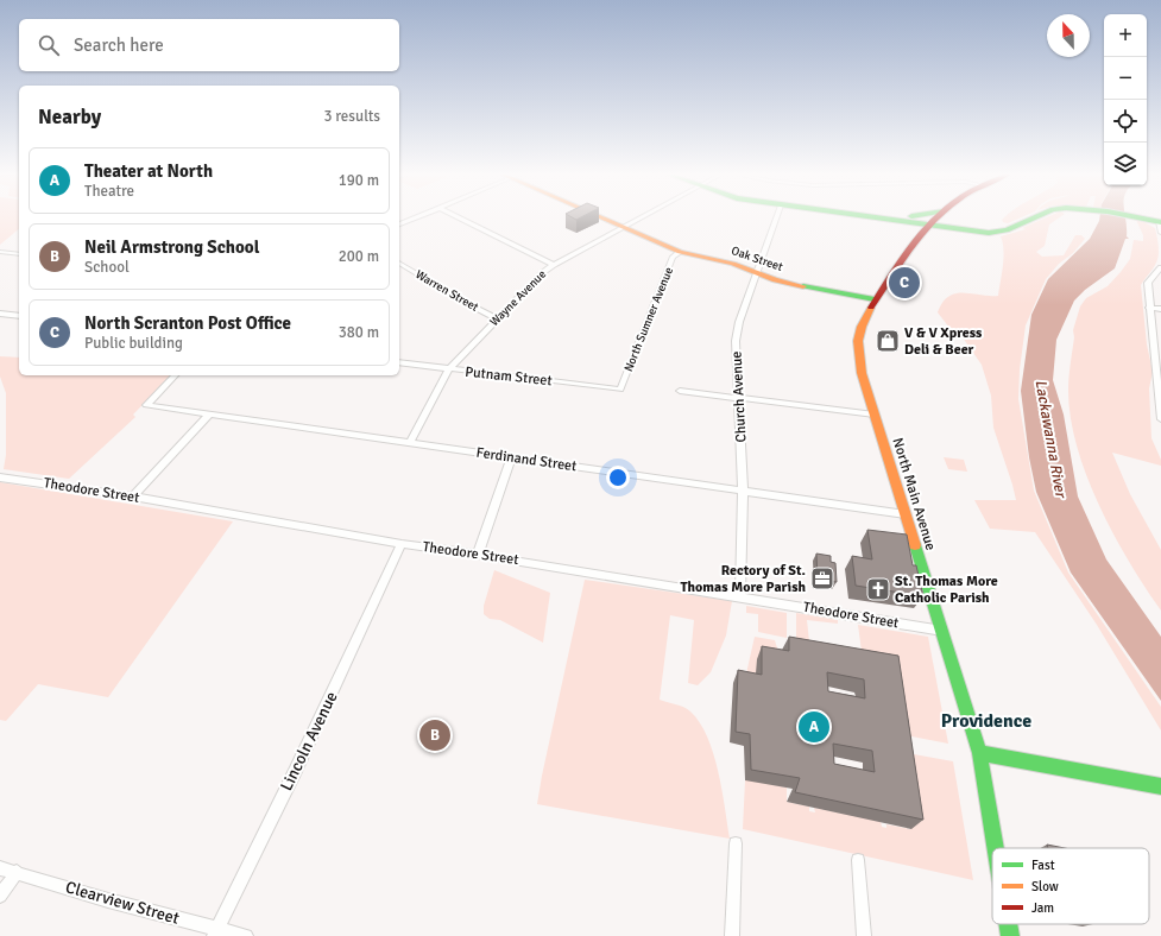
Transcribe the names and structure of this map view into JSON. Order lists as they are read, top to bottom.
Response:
{
  "streets": {
    "main road": ["Oak Street", "North Main Avenue"],
    "street": [
      "Warren Street",
      "Wayne Avenue",
      "North Sumner Avenue",
      "Putnam Street",
      "Church Avenue",
      "Ferdinand Street",
      "Theodore Street",
      "Lincoln Avenue",
      "Clearview Street"
    ]
  },
  "crossings": [
    ["Oak Street", "Wayne Avenue"],
    ["Oak Street", "North Sumner Avenue"],
    ["Oak Street", "Church Avenue"],
    ["Oak Street", "North Main Avenue"],
    ["Warren Street", "Wayne Avenue"],
    ["Wayne Avenue", "Putnam Street"],
    ["Wayne Avenue", "Ferdinand Street"],
    ["North Sumner Avenue", "Putnam Street"],
    ["Church Avenue", "Ferdinand Street"],
    ["Church Avenue", "Theodore Street"],
    ["Ferdinand Street", "North Main Avenue"],
    ["Theodore Street", "North Main Avenue"],
    ["Theodore Street", "Lincoln Avenue"],
    ["Lincoln Avenue", "Clearview Street"]
  ],
  "districts": ["Providence"],
  "water": ["Lackawanna River"],
  "places": {
    "shop": ["V & V Xpress Deli & Beer"],
    "office": ["Rectory of St. Thomas More Parish"],
    "church": ["St. Thomas More Catholic Parish"]
  },
  "legend": ["Fast", "Slow", "Jam"],
  "north": "top",
  "page": {
    "map_buttons": ["+", "−"],
    "search": "Search here",
    "heading": ["Nearby", "3 results"],
    "list": [
      {
        "mark": "A",
        "name": "Theater at North",
        "note": "Theatre",
        "value": "190 m"
      },
      {
        "mark": "B",
        "name": "Neil Armstrong School",
        "note": "School",
        "value": "200 m"
      },
      {
        "mark": "C",
        "name": "North Scranton Post Office",
        "note": "Public building",
        "value": "380 m"
      }
    ],
    "pins": ["C", "A", "B"]
  }
}
